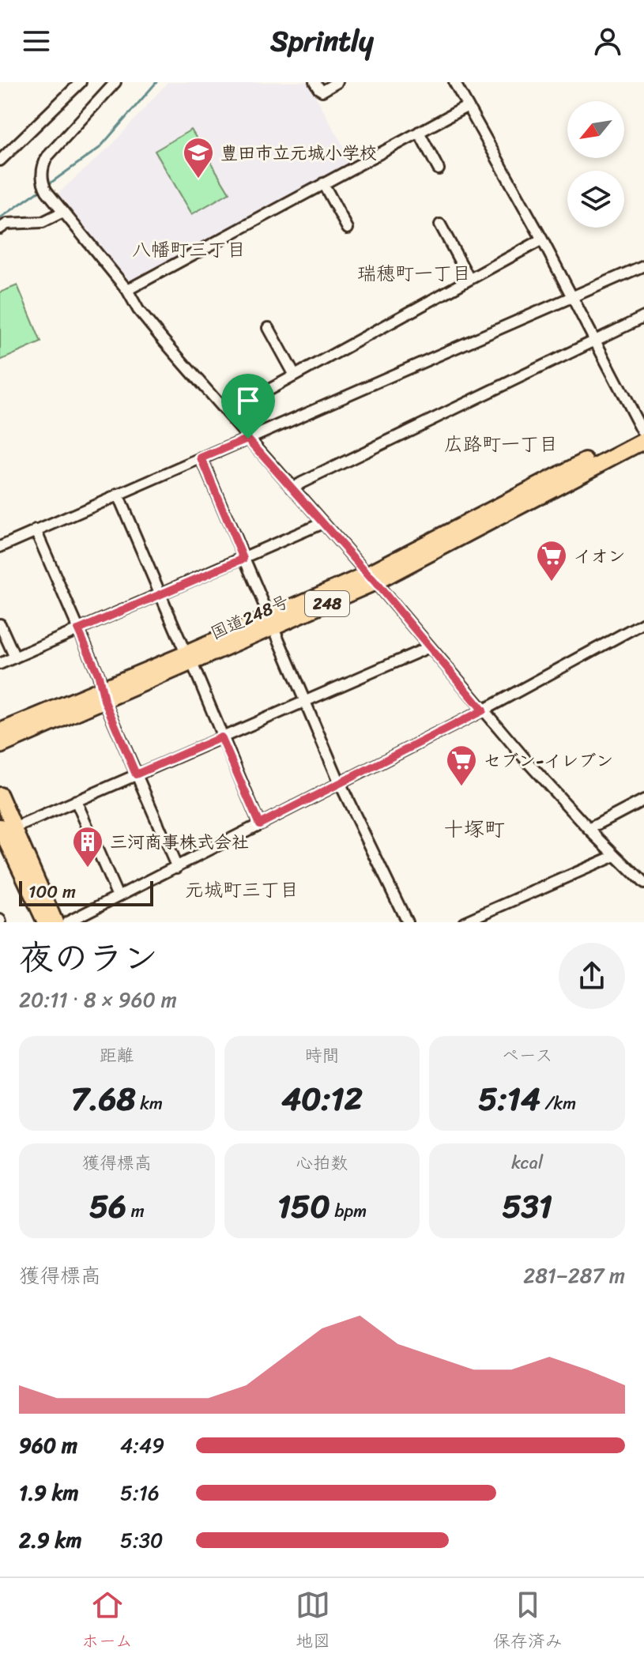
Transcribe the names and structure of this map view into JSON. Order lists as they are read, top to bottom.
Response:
{
  "streets": {
    "highway": ["248", "国道248号"]
  },
  "districts": [
    "八幡町三丁目",
    "瑞穂町一丁目",
    "広路町一丁目",
    "十塚町",
    "元城町三丁目"
  ],
  "places": {
    "school or university": ["豊田市立元城小学校"],
    "supermarket": ["イオン", "セブン-イレブン"],
    "building": ["三河商事株式会社"]
  },
  "scale_bar": "100 m",
  "north": "bottom left",
  "page": {
    "header": "Sprintly",
    "scale": "100 m",
    "heading": ["夜のラン", "20:11 · 8 × 960 m"],
    "stats": [
      ["距離", "7.68 km"],
      ["時間", "40:12"],
      ["ペース", "5:14 /km"],
      ["獲得標高", "56 m"],
      ["心拍数", "150 bpm"],
      ["kcal", "531"]
    ],
    "chart": ["獲得標高", "281–287 m"],
    "list": [
      {
        "name": "960 m",
        "note": "4:49"
      },
      {
        "name": "1.9 km",
        "note": "5:16"
      },
      {
        "name": "2.9 km",
        "note": "5:30"
      }
    ],
    "tabs": ["ホーム", "地図", "保存済み"]
  }
}
